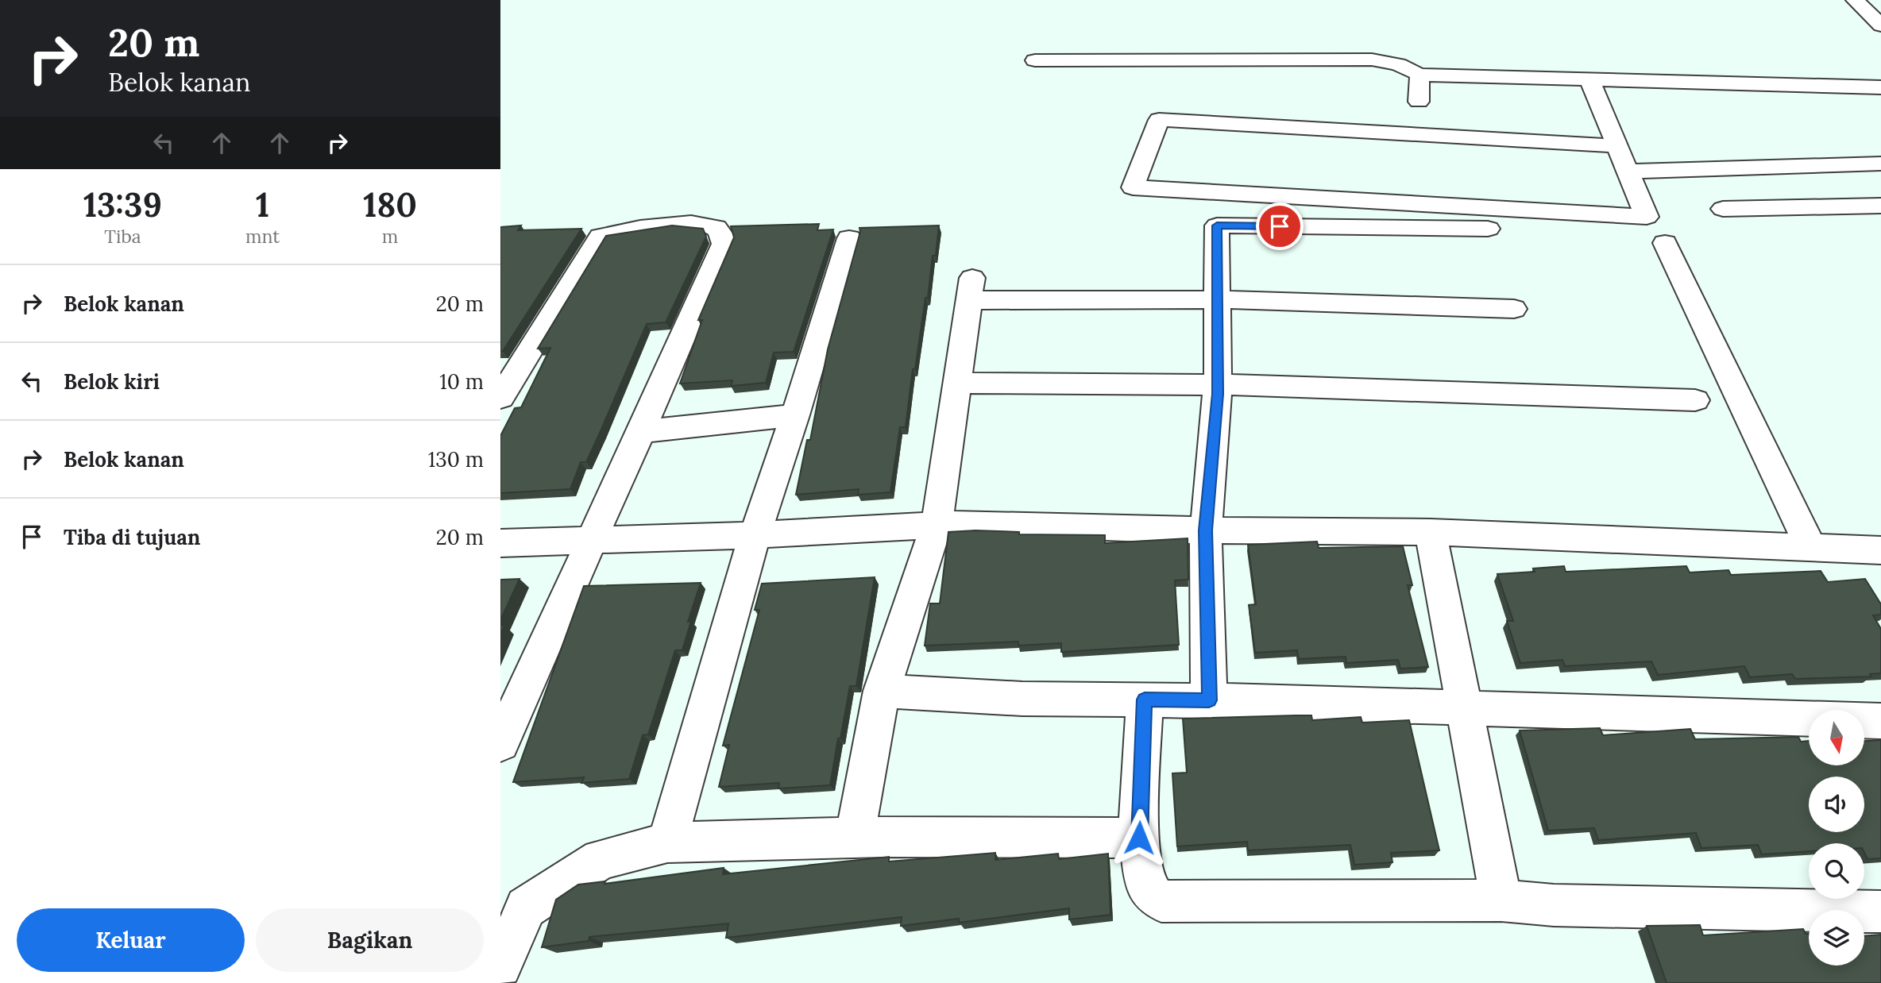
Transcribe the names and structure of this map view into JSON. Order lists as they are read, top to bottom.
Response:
{
  "north": "bottom",
  "page": {
    "turn": ["20 m", "Belok kanan"],
    "eta": [
      "13:39",
      "Tiba",
      "1",
      "mnt",
      "180",
      "m"
    ],
    "list": [
      {
        "name": "Belok kanan",
        "value": "20 m"
      },
      {
        "name": "Belok kiri",
        "value": "10 m"
      },
      {
        "name": "Belok kanan",
        "value": "130 m"
      },
      {
        "name": "Tiba di tujuan",
        "value": "20 m"
      }
    ],
    "buttons": ["Keluar", "Bagikan"]
  }
}
